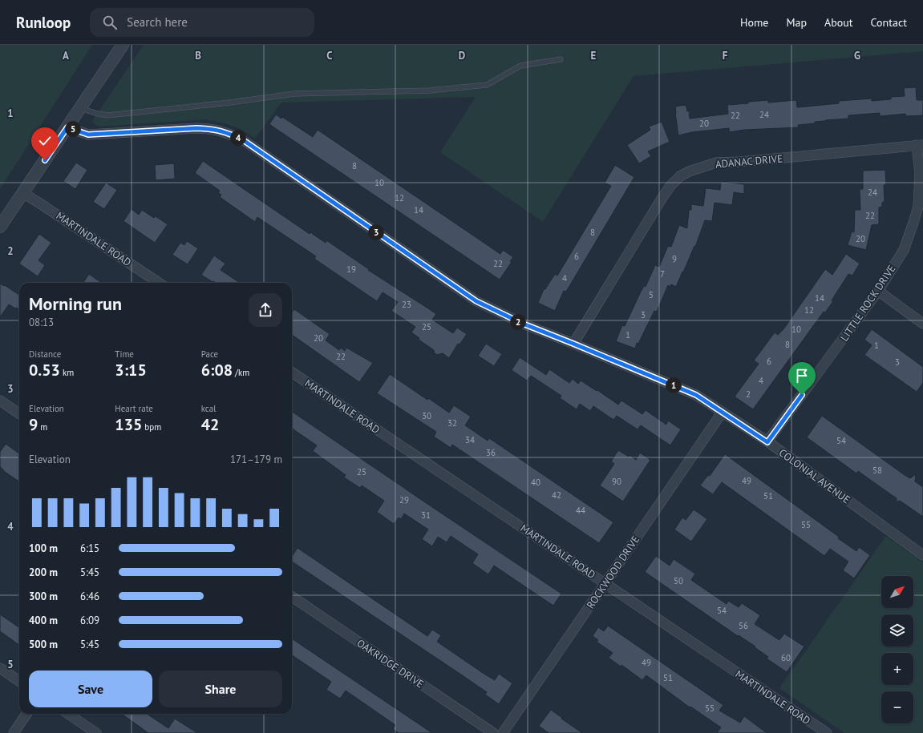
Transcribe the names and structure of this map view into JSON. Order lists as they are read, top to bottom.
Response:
{
  "streets": {
    "street": [
      "ADANAC DRIVE",
      "MARTINDALE ROAD",
      "LITTLE ROCK DRIVE",
      "COLONIAL AVENUE",
      "ROCKWOOD DRIVE",
      "OAKRIDGE DRIVE"
    ]
  },
  "crossings": [
    ["ADANAC DRIVE", "LITTLE ROCK DRIVE"],
    ["ADANAC DRIVE", "COLONIAL AVENUE"],
    ["MARTINDALE ROAD", "ROCKWOOD DRIVE"],
    ["LITTLE ROCK DRIVE", "COLONIAL AVENUE"],
    ["COLONIAL AVENUE", "ROCKWOOD DRIVE"]
  ],
  "house_numbers": [
    "24",
    "22",
    "20",
    "8",
    "10",
    "24",
    "12",
    "14",
    "22",
    "8",
    "20",
    "6",
    "9",
    "22",
    "19",
    "7",
    "4",
    "5",
    "14",
    "23",
    "12",
    "3",
    "25",
    "10",
    "1",
    "20",
    "8",
    "1",
    "22",
    "6",
    "3",
    "4",
    "2",
    "30",
    "32",
    "34",
    "54",
    "36",
    "58",
    "25",
    "49",
    "90",
    "40",
    "42",
    "51",
    "29",
    "44",
    "31",
    "55",
    "50",
    "54",
    "56",
    "60",
    "49",
    "51",
    "55"
  ],
  "north": "top right",
  "page": {
    "header": "Runloop",
    "search": "Search here",
    "nav": [
      "Home",
      "Map",
      "About",
      "Contact"
    ],
    "pins": [
      "5",
      "4",
      "3",
      "2",
      "1"
    ],
    "heading": ["Morning run", "08:13"],
    "stats": [
      ["Distance", "0.53 km"],
      ["Time", "3:15"],
      ["Pace", "6:08 /km"],
      ["Elevation", "9 m"],
      ["Heart rate", "135 bpm"],
      ["kcal", "42"]
    ],
    "chart": ["Elevation", "171–179 m"],
    "list": [
      {
        "name": "100 m",
        "note": "6:15"
      },
      {
        "name": "200 m",
        "note": "5:45"
      },
      {
        "name": "300 m",
        "note": "6:46"
      },
      {
        "name": "400 m",
        "note": "6:09"
      },
      {
        "name": "500 m",
        "note": "5:45"
      }
    ],
    "map_buttons": ["+", "−"],
    "buttons": ["Save", "Share"]
  },
  "grid": {
    "columns": [
      "A",
      "B",
      "C",
      "D",
      "E",
      "F",
      "G"
    ],
    "rows": [
      "1",
      "2",
      "3",
      "4",
      "5"
    ]
  }
}
